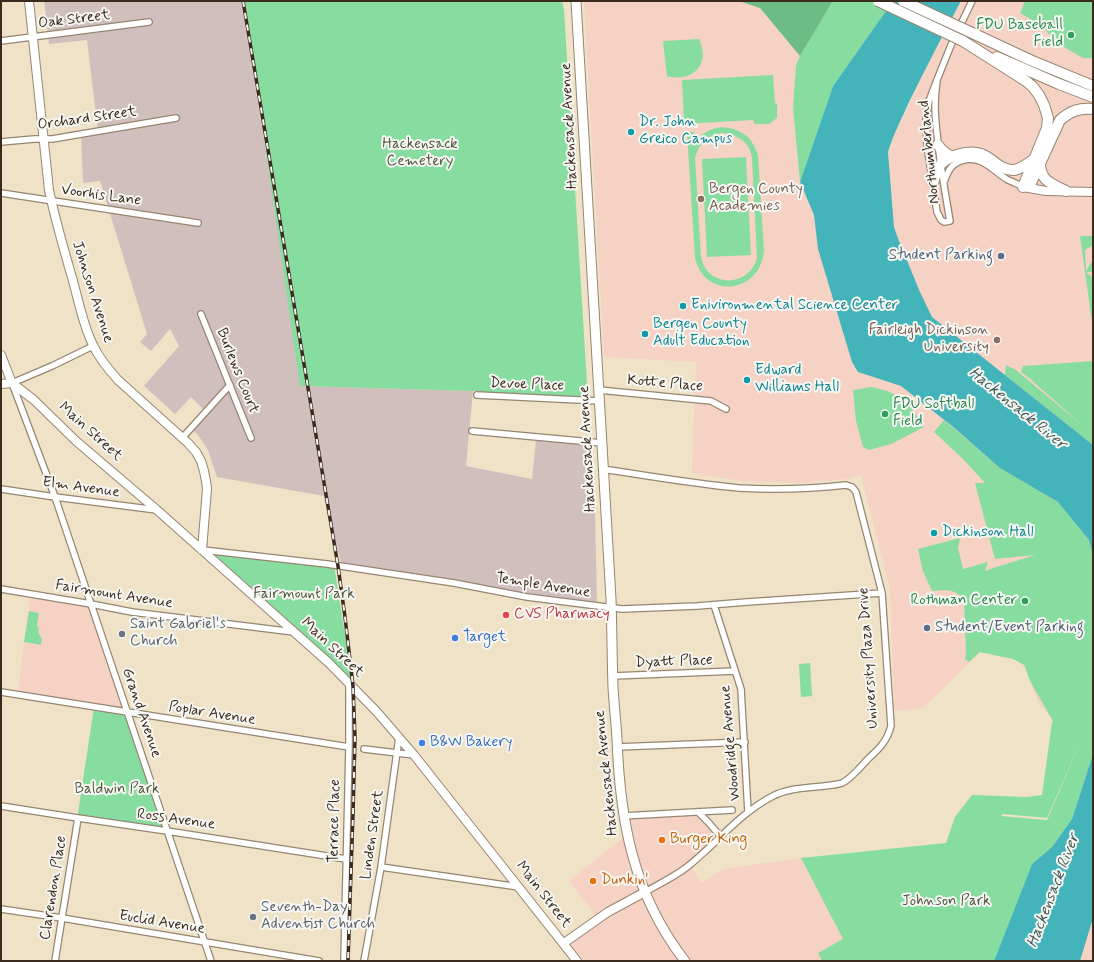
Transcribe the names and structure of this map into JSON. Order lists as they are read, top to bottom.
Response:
{
  "streets": {
    "main road": [
      "Hackensack Avenue",
      "Johnson Avenue",
      "Main Street",
      "University Plaza Drive"
    ],
    "street": [
      "Oak Street",
      "Orchard Street",
      "Northumberland",
      "Voorhis Lane",
      "Burlews Court",
      "Kotte Place",
      "Devoe Place",
      "Elm Avenue",
      "Temple Avenue",
      "Fairmount Avenue",
      "Dyatt Place",
      "Grand Avenue",
      "Poplar Avenue",
      "Woodridge Avenue",
      "Ross Avenue",
      "Terrace Place",
      "Linden Street",
      "Clarendon Place",
      "Euclid Avenue"
    ]
  },
  "crossings": [
    ["Oak Street", "Johnson Avenue"],
    ["Orchard Street", "Johnson Avenue"],
    ["Hackensack Avenue", "Kotte Place"],
    ["Hackensack Avenue", "Devoe Place"],
    ["Hackensack Avenue", "Temple Avenue"],
    ["Hackensack Avenue", "University Plaza Drive"],
    ["Hackensack Avenue", "Dyatt Place"],
    ["Voorhis Lane", "Johnson Avenue"],
    ["Johnson Avenue", "Main Street"],
    ["Johnson Avenue", "Temple Avenue"],
    ["Main Street", "Elm Avenue"],
    ["Main Street", "Temple Avenue"],
    ["Main Street", "Fairmount Avenue"],
    ["Main Street", "University Plaza Drive"],
    ["Main Street", "Grand Avenue"],
    ["Main Street", "Terrace Place"],
    ["Main Street", "Linden Street"],
    ["Elm Avenue", "Grand Avenue"],
    ["Temple Avenue", "University Plaza Drive"],
    ["Temple Avenue", "Woodridge Avenue"],
    ["Fairmount Avenue", "Grand Avenue"],
    ["University Plaza Drive", "Woodridge Avenue"],
    ["Dyatt Place", "Woodridge Avenue"],
    ["Grand Avenue", "Poplar Avenue"],
    ["Grand Avenue", "Ross Avenue"],
    ["Grand Avenue", "Euclid Avenue"],
    ["Poplar Avenue", "Terrace Place"],
    ["Ross Avenue", "Terrace Place"],
    ["Ross Avenue", "Clarendon Place"],
    ["Clarendon Place", "Euclid Avenue"]
  ],
  "water": ["Hackensack River"],
  "parks": [
    "Hackensack Cemetery",
    "Fairmount Park",
    "Baldwin Park",
    "Johnson Park"
  ],
  "places": [
    "FDU Baseball Field",
    "Dr. John Greico Campus",
    "Bergen County Academies",
    "Student Parking",
    "Enivironmental Science Center",
    "Bergen County Adult Education",
    "Fairleigh Dickinson University",
    "Edward Williams Hall",
    "FDU Softball Field",
    "Dickinson Hall",
    "Rothman Center",
    "CVS Pharmacy",
    "Student/Event Parking",
    "Saint Gabriel's Church",
    "Target",
    "B&W Bakery",
    "Burger King",
    "Dunkin'",
    "Seventh-Day Adventist Church"
  ]
}
